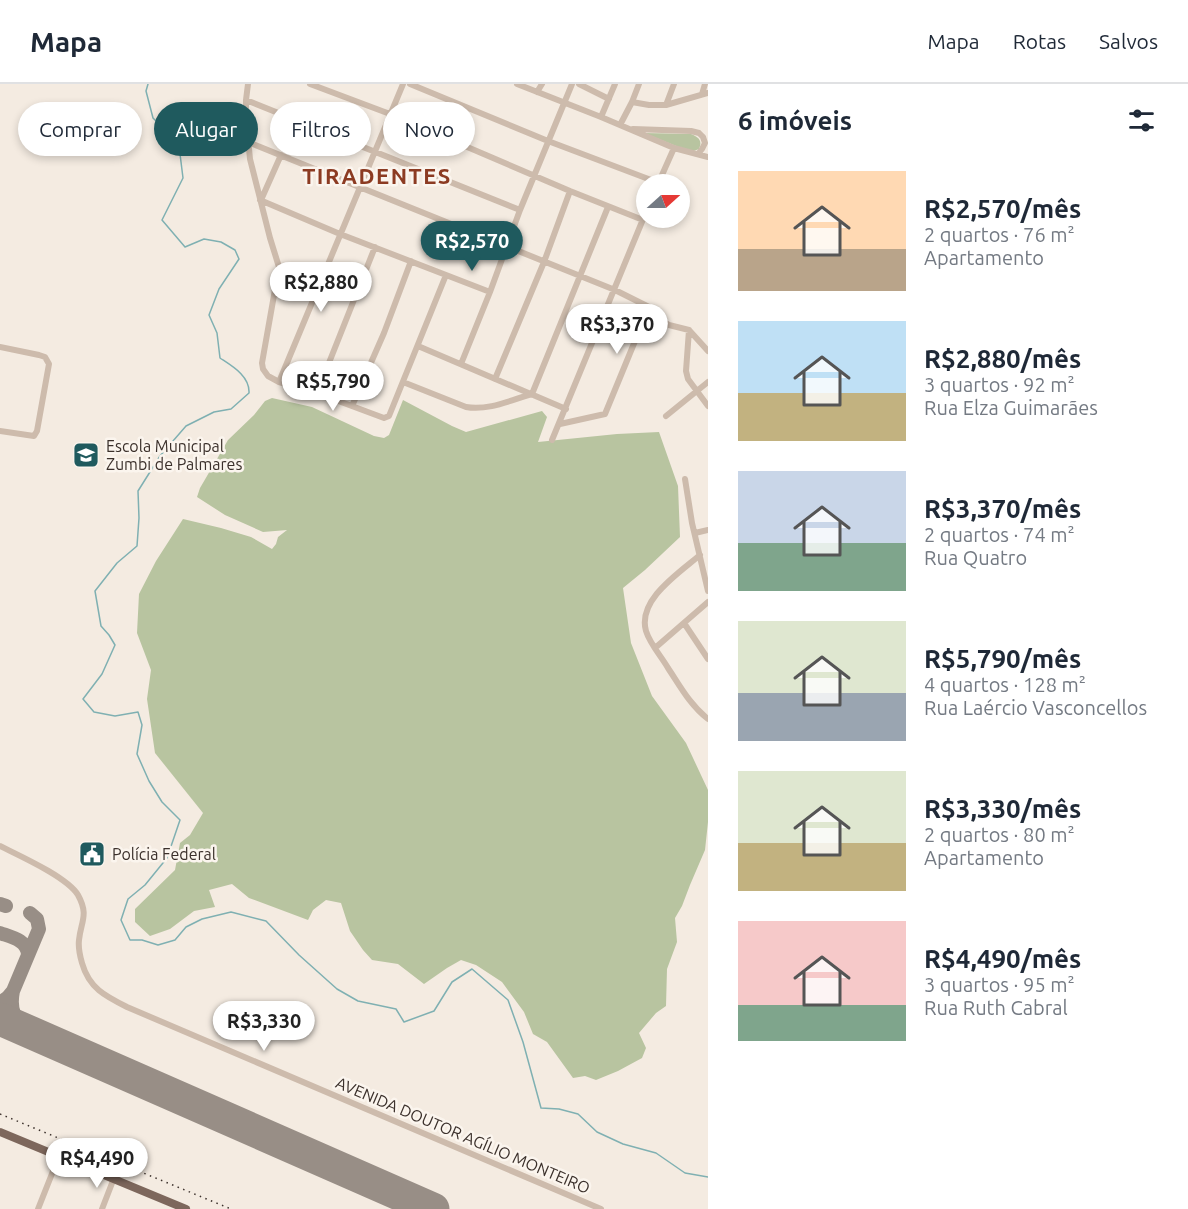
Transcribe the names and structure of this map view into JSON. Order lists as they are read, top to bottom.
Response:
{
  "streets": {
    "street": ["AVENIDA DOUTOR AGÍLIO MONTEIRO"]
  },
  "districts": ["TIRADENTES"],
  "places": {
    "school or university": ["Escola Municipal Zumbi de Palmares"],
    "public building": ["Polícia Federal"]
  },
  "north": "right",
  "page": {
    "header": "Mapa",
    "nav": ["Mapa", "Rotas", "Salvos"],
    "heading": "6 imóveis",
    "chip": [
      "Comprar",
      "Alugar",
      "Filtros",
      "Novo"
    ],
    "list": [
      {
        "name": "R$2,570/mês",
        "note": "2 quartos · 76 m² · Apartamento"
      },
      {
        "name": "R$2,880/mês",
        "note": "3 quartos · 92 m² · Rua Elza Guimarães"
      },
      {
        "name": "R$3,370/mês",
        "note": "2 quartos · 74 m² · Rua Quatro"
      },
      {
        "name": "R$5,790/mês",
        "note": "4 quartos · 128 m² · Rua Laércio Vasconcellos"
      },
      {
        "name": "R$3,330/mês",
        "note": "2 quartos · 80 m² · Apartamento"
      },
      {
        "name": "R$4,490/mês",
        "note": "3 quartos · 95 m² · Rua Ruth Cabral"
      }
    ],
    "price": [
      "R$2,570",
      "R$2,880",
      "R$3,370",
      "R$5,790",
      "R$3,330",
      "R$4,490"
    ]
  }
}
